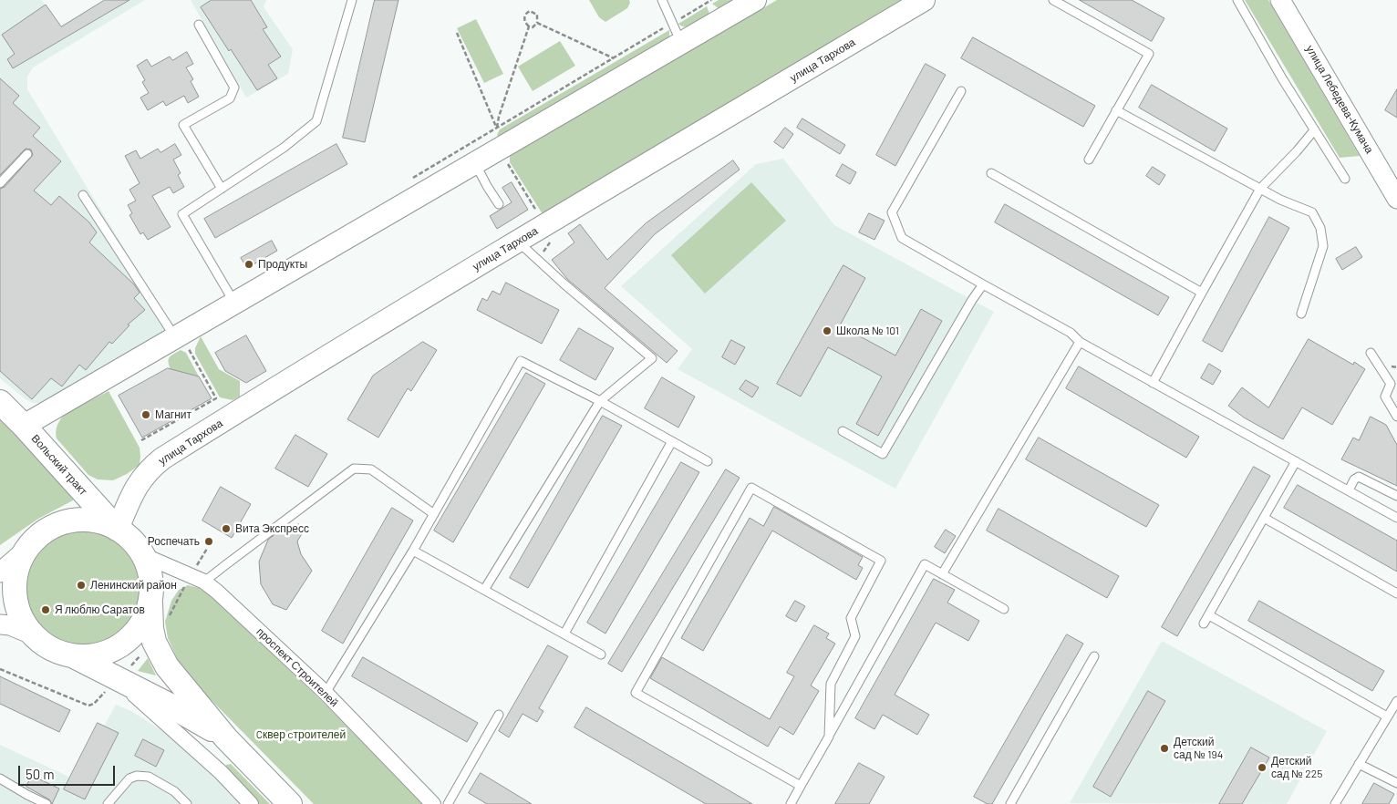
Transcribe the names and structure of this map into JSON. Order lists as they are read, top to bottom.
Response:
{
  "streets": {
    "main road": ["улица Тархова", "Вольский тракт"],
    "street": ["улица Лебедева-Кумача", "проспект Строителей"]
  },
  "crossings": [
    ["улица Тархова", "Вольский тракт"],
    ["улица Тархова", "проспект Строителей"],
    ["Вольский тракт", "проспект Строителей"]
  ],
  "parks": ["Cквер cтроителей"],
  "places": [
    "Продукты",
    "Школа № 101",
    "Магнит",
    "Вита Экспресс",
    "Роспечать",
    "Ленинский район",
    "Я люблю Саратов",
    "Детский сад № 194",
    "Детский сад № 225"
  ],
  "scale_bar": "50 m"
}
